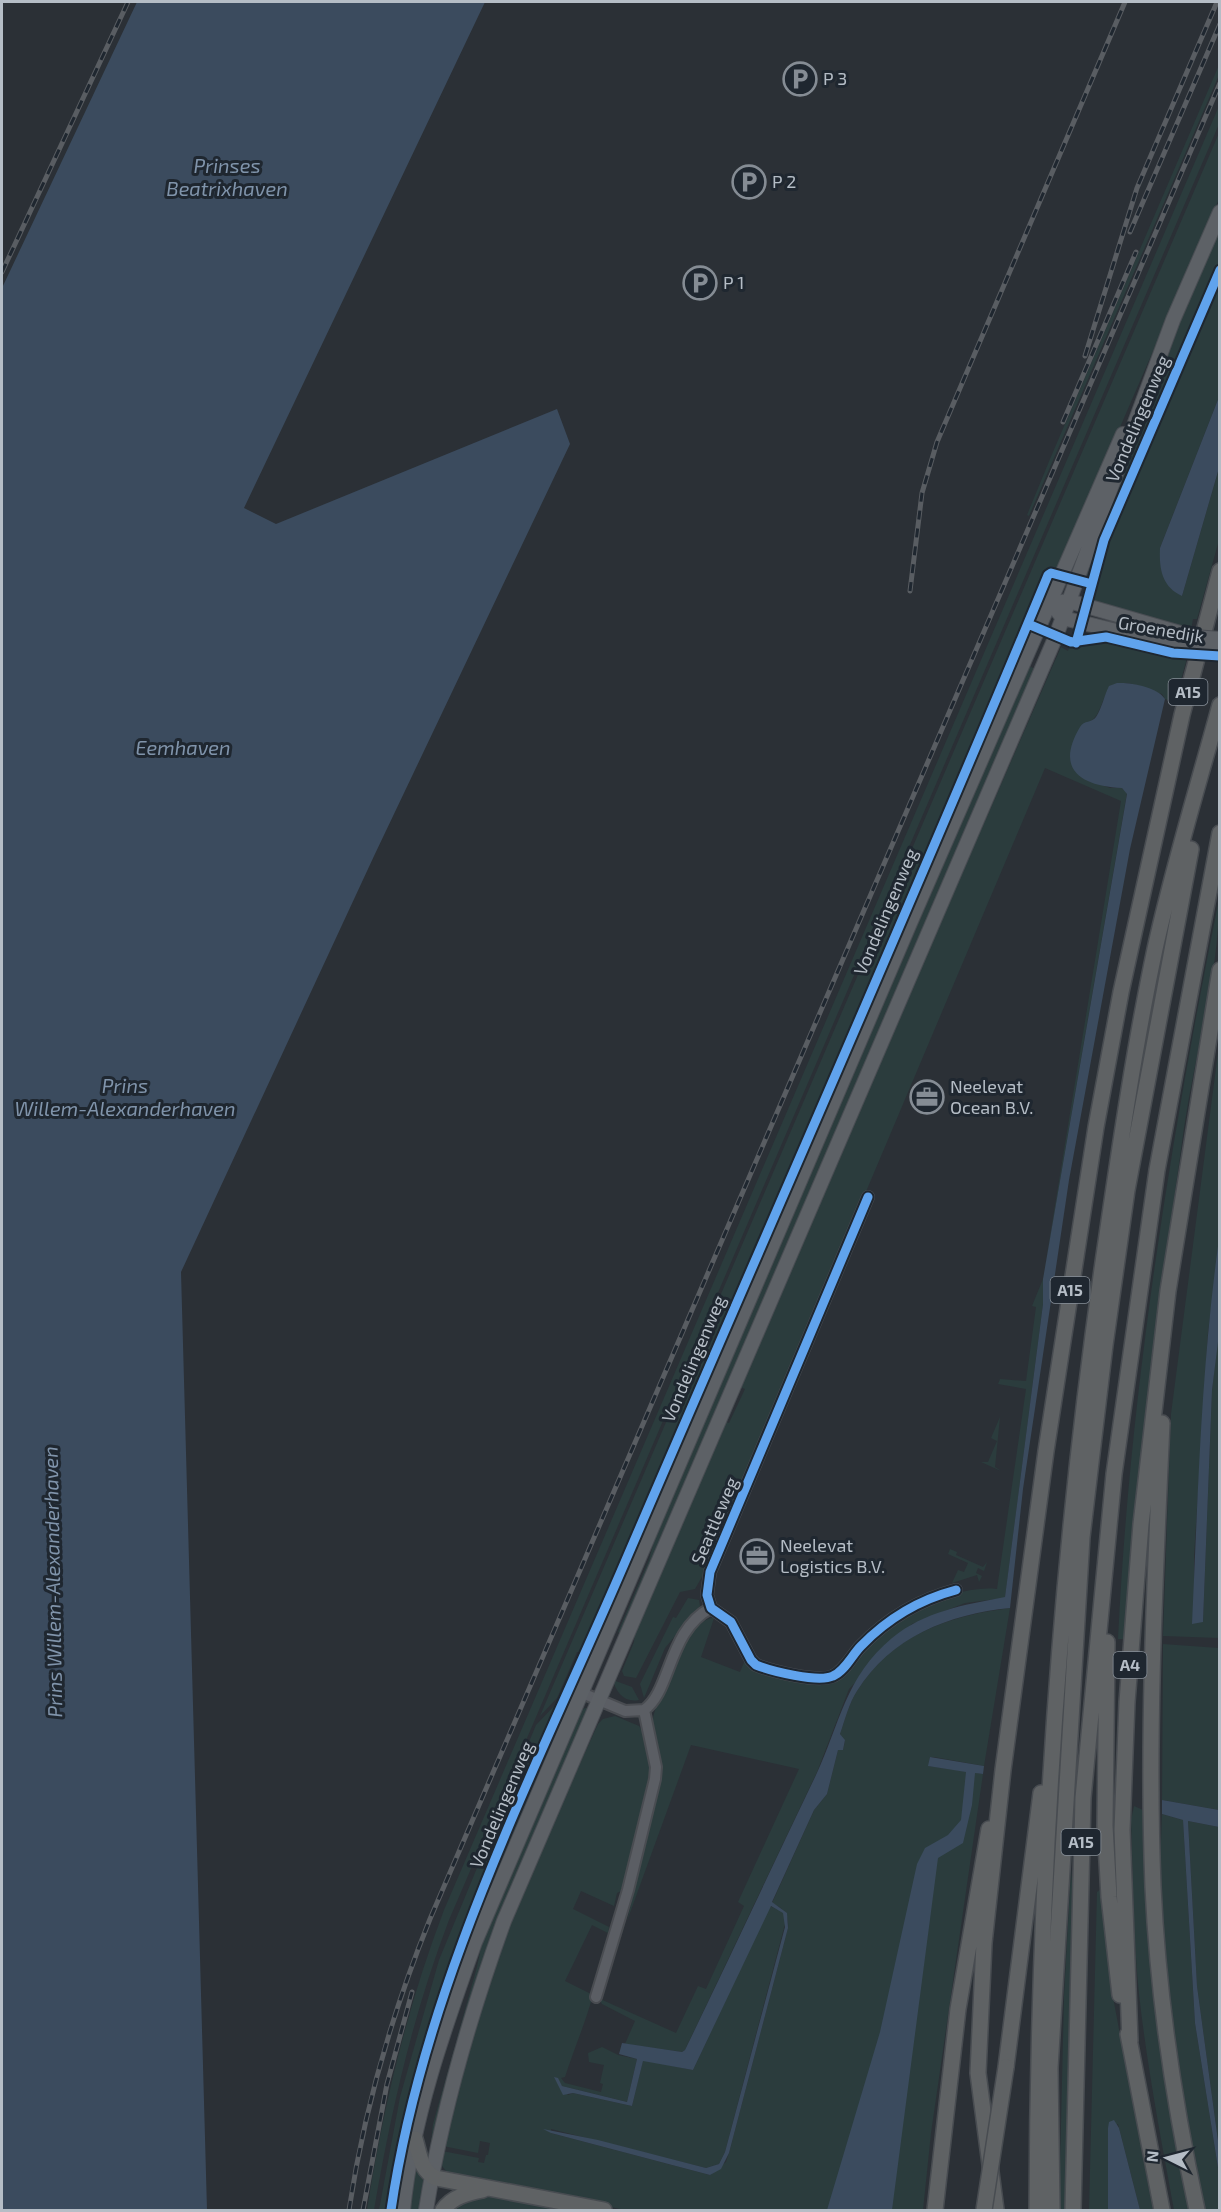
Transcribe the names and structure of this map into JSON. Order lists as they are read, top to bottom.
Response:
{
  "streets": {
    "highway": ["A15", "A4"],
    "main road": ["Vondelingenweg", "Groenedijk"],
    "street": ["Seattleweg"]
  },
  "crossings": [
    ["Vondelingenweg", "Groenedijk"],
    ["A15", "A4"]
  ],
  "water": ["Prinses Beatrixhaven", "Eemhaven", "Prins Willem-Alexanderhaven"],
  "places": {
    "parking": ["P 3", "P 2", "P 1"],
    "office": ["Neelevat Ocean B.V.", "Neelevat Logistics B.V."]
  },
  "north": "left"
}
